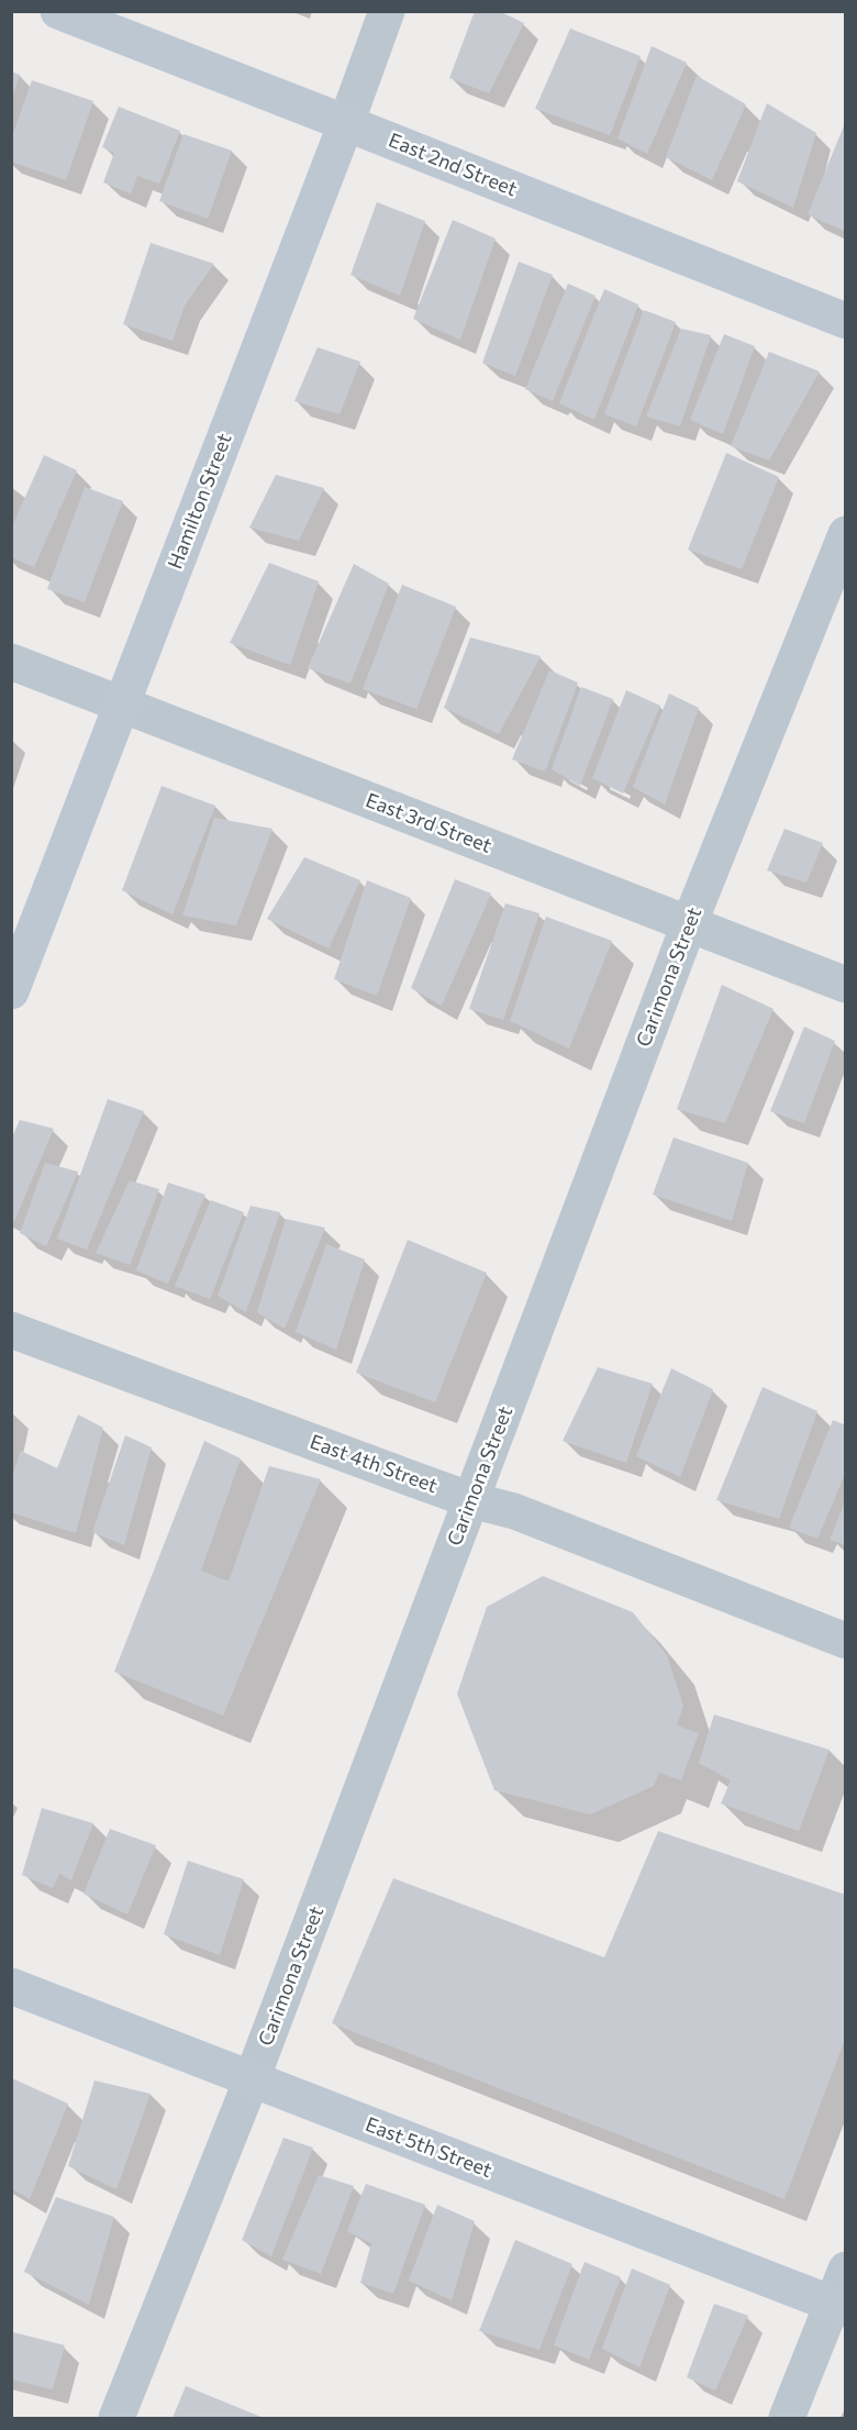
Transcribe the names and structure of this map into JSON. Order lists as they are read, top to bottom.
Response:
{
  "streets": {
    "street": [
      "East 2nd Street",
      "Hamilton Street",
      "East 3rd Street",
      "Carimona Street",
      "East 4th Street",
      "East 5th Street"
    ]
  },
  "crossings": [
    ["East 2nd Street", "Hamilton Street"],
    ["Hamilton Street", "East 3rd Street"],
    ["East 3rd Street", "Carimona Street"],
    ["Carimona Street", "East 4th Street"],
    ["Carimona Street", "East 5th Street"]
  ]
}
